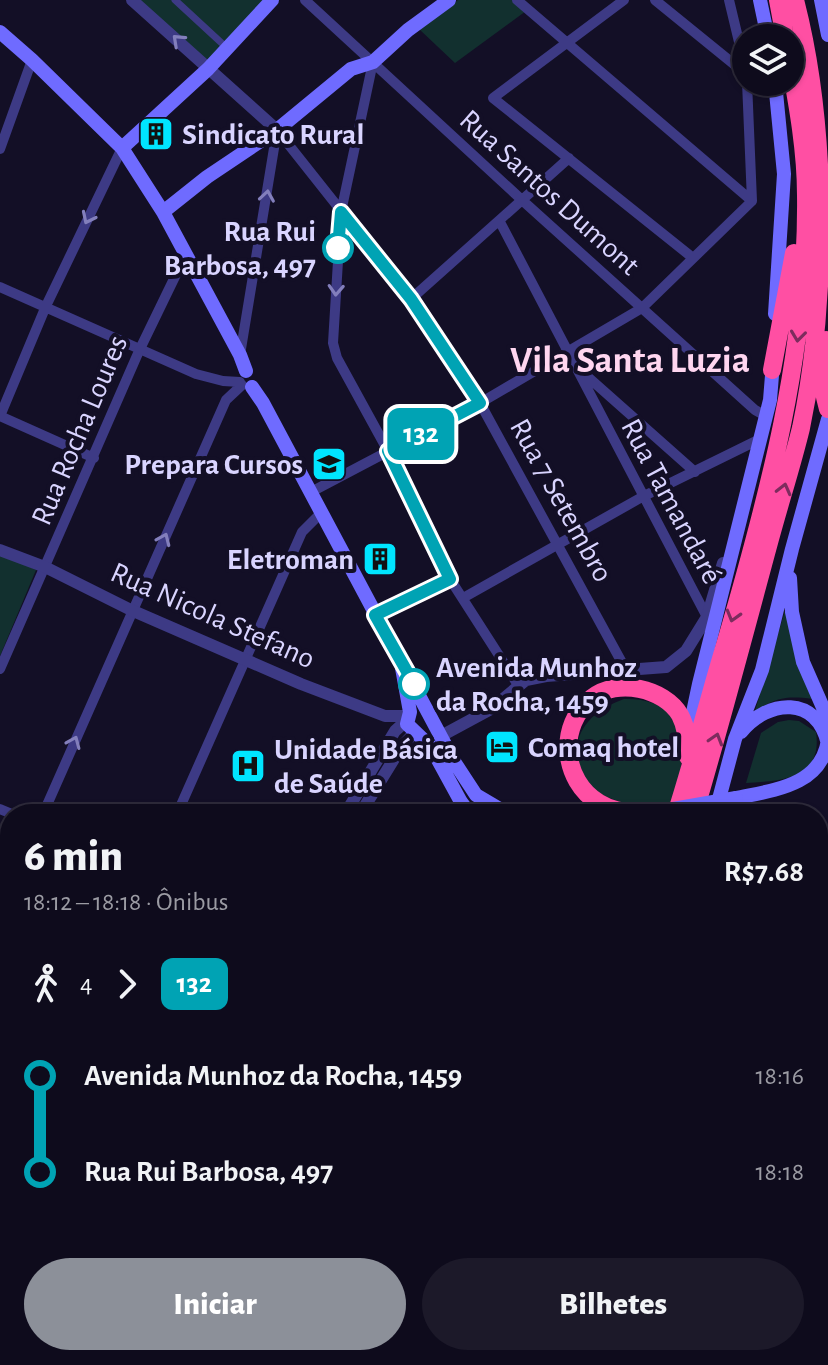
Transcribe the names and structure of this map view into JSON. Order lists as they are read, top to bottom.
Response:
{
  "streets": {
    "street": [
      "Rua Santos Dumont",
      "Rua Rocha Loures",
      "Rua 7 Setembro",
      "Rua Tamandaré",
      "Rua Nicola Stefano"
    ]
  },
  "crossings": [
    ["Rua Rocha Loures", "Rua Nicola Stefano"]
  ],
  "districts": ["Vila Santa Luzia"],
  "places": {
    "building": ["Sindicato Rural", "Eletroman"],
    "other": ["Rua Rui Barbosa, 497", "Avenida Munhoz da Rocha, 1459"],
    "school or university": ["Prepara Cursos"],
    "hotel": ["Comaq hotel"],
    "hospital": ["Unidade Básica de Saúde"]
  },
  "lines": ["bus line 132"],
  "page": {
    "on_map": "132",
    "heading": ["6 min", "18:12 – 18:18 · Ônibus", "R$7.68"],
    "legs": ["4", "132"],
    "list": [
      {
        "name": "Avenida Munhoz da Rocha, 1459",
        "value": "18:16"
      },
      {
        "name": "Rua Rui Barbosa, 497",
        "value": "18:18"
      }
    ],
    "buttons": ["Iniciar", "Bilhetes"]
  }
}
